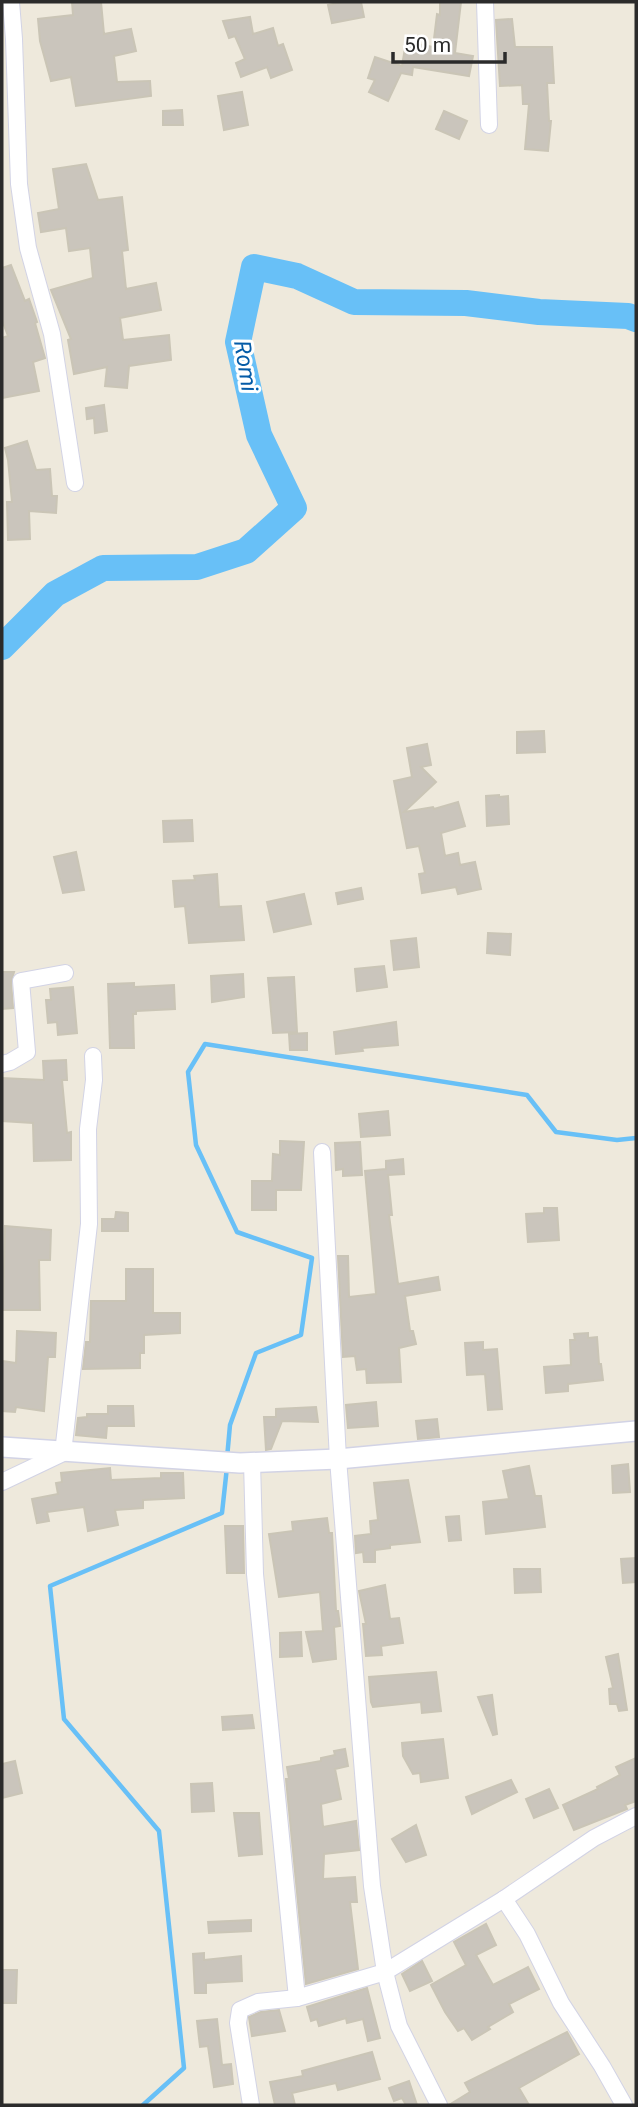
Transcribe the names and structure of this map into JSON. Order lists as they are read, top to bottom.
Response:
{
  "water": ["Romi"],
  "scale_bar": "50 m"
}
